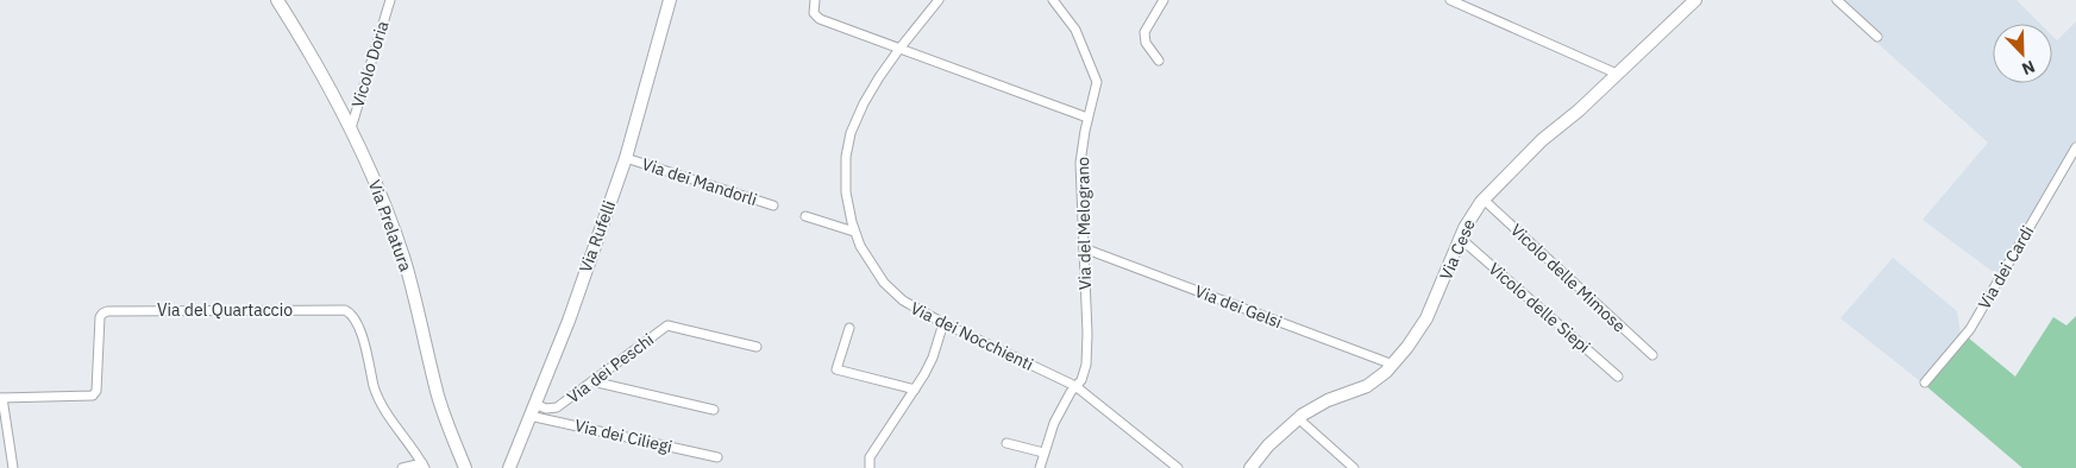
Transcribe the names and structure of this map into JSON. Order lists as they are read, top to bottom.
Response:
{
  "streets": {
    "street": [
      "Vicolo Doria",
      "Via dei Mandorli",
      "Via del Melograno",
      "Via Prelatura",
      "Via Rufelli",
      "Via Cese",
      "Via dei Cardi",
      "Vicolo delle Mimose",
      "Via dei Gelsi",
      "Vicolo delle Siepi",
      "Via del Quartaccio",
      "Via dei Nocchienti",
      "Via dei Peschi",
      "Via dei Ciliegi"
    ]
  },
  "crossings": [
    ["Vicolo Doria", "Via Prelatura"],
    ["Via dei Mandorli", "Via Rufelli"],
    ["Via del Melograno", "Via dei Gelsi"],
    ["Via del Melograno", "Via dei Nocchienti"],
    ["Via Rufelli", "Via dei Peschi"],
    ["Via Rufelli", "Via dei Ciliegi"],
    ["Via Cese", "Vicolo delle Mimose"],
    ["Via Cese", "Via dei Gelsi"],
    ["Via Cese", "Vicolo delle Siepi"],
    ["Via dei Peschi", "Via dei Ciliegi"]
  ],
  "north": "bottom right"
}
